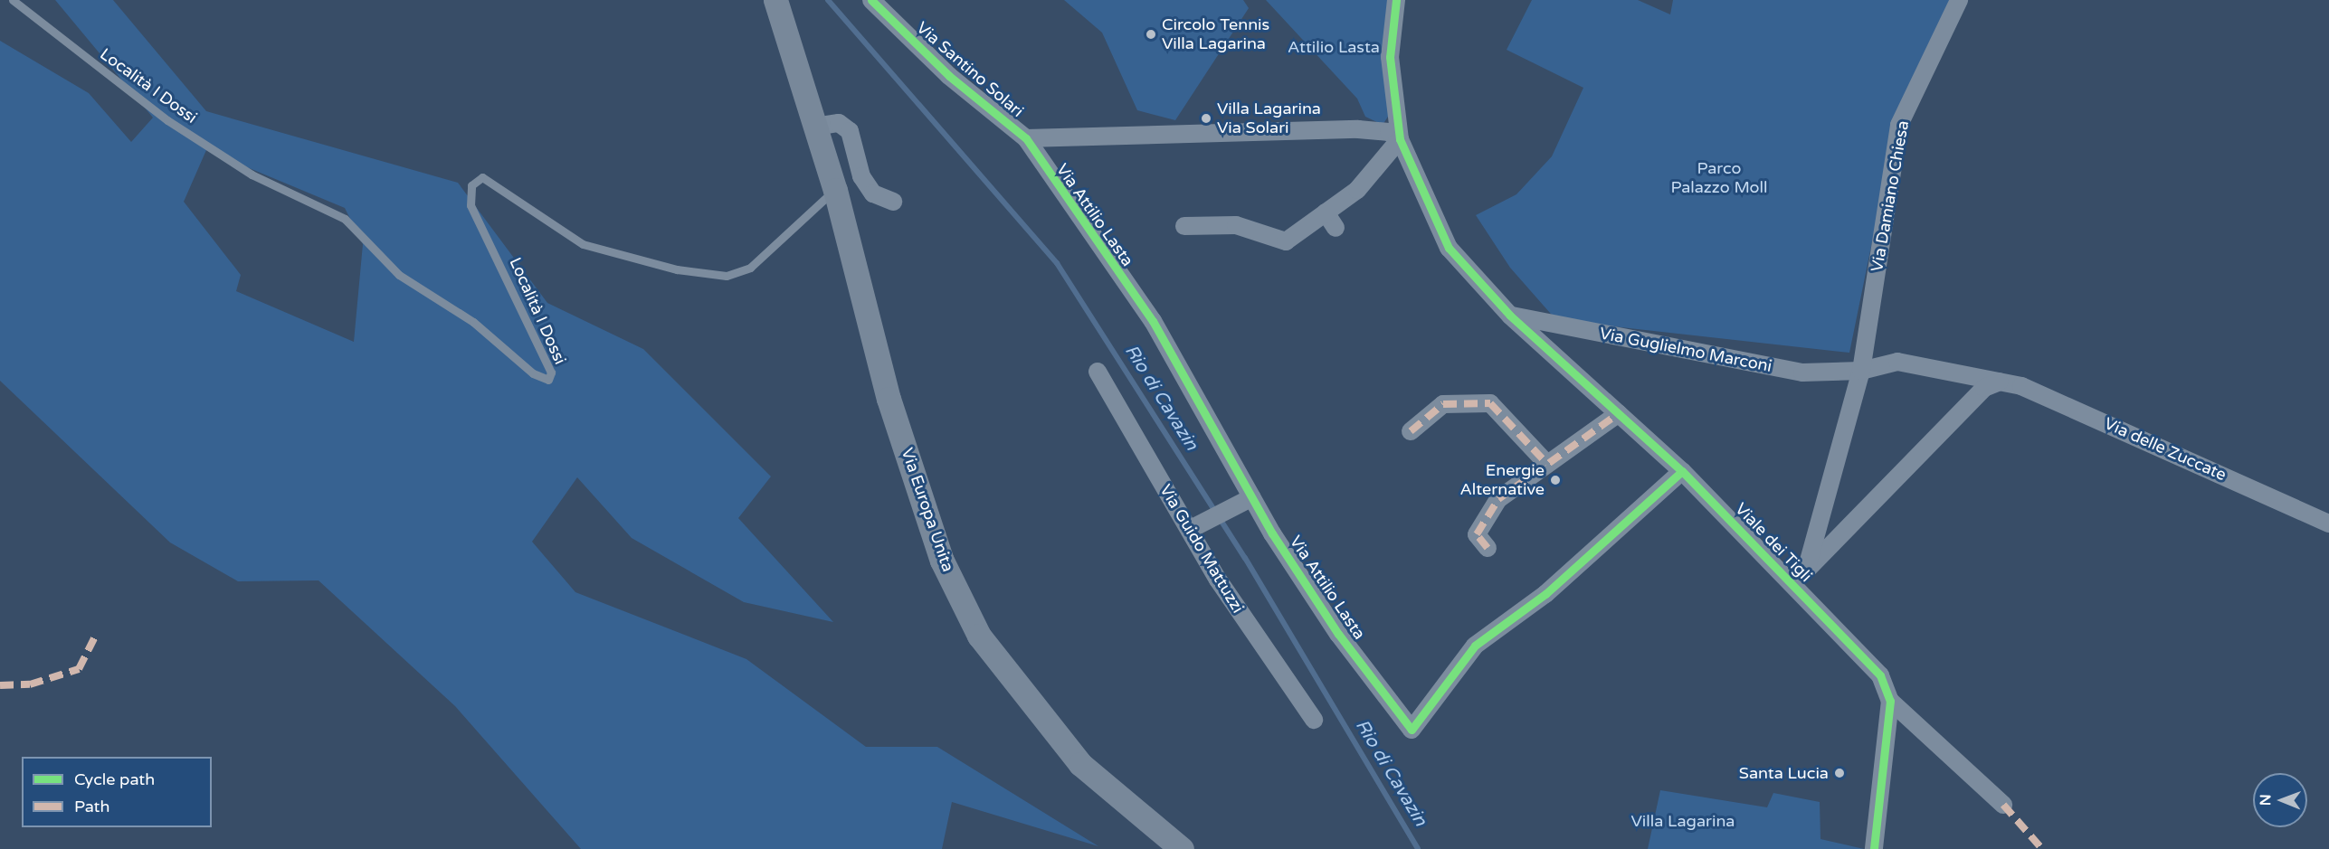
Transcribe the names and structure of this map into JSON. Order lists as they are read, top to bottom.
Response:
{
  "streets": {
    "main road": ["Via Europa Unita"],
    "street": [
      "Via Santino Solari",
      "Via Damiano Chiesa",
      "Via Attilio Lasta",
      "Via Guglielmo Marconi",
      "Via delle Zuccate",
      "Viale dei Tigli",
      "Via Guido Mattuzzi"
    ],
    "lane": ["Località I Dossi"]
  },
  "crossings": [
    ["Via Santino Solari", "Via Attilio Lasta"],
    ["Via Santino Solari", "Viale dei Tigli"],
    ["Località I Dossi", "Via Europa Unita"],
    ["Via Damiano Chiesa", "Via Guglielmo Marconi"],
    ["Via Attilio Lasta", "Viale dei Tigli"],
    ["Via Guglielmo Marconi", "Via delle Zuccate"],
    ["Via Guglielmo Marconi", "Viale dei Tigli"]
  ],
  "water": ["Rio di Cavazin"],
  "parks": ["Attilio Lasta", "Parco Palazzo Moll", "Villa Lagarina"],
  "places": [
    "Circolo Tennis Villa Lagarina",
    "Villa Lagarina Via Solari",
    "Energie Alternative",
    "Santa Lucia"
  ],
  "legend": ["Cycle path", "Path"],
  "north": "left"
}
